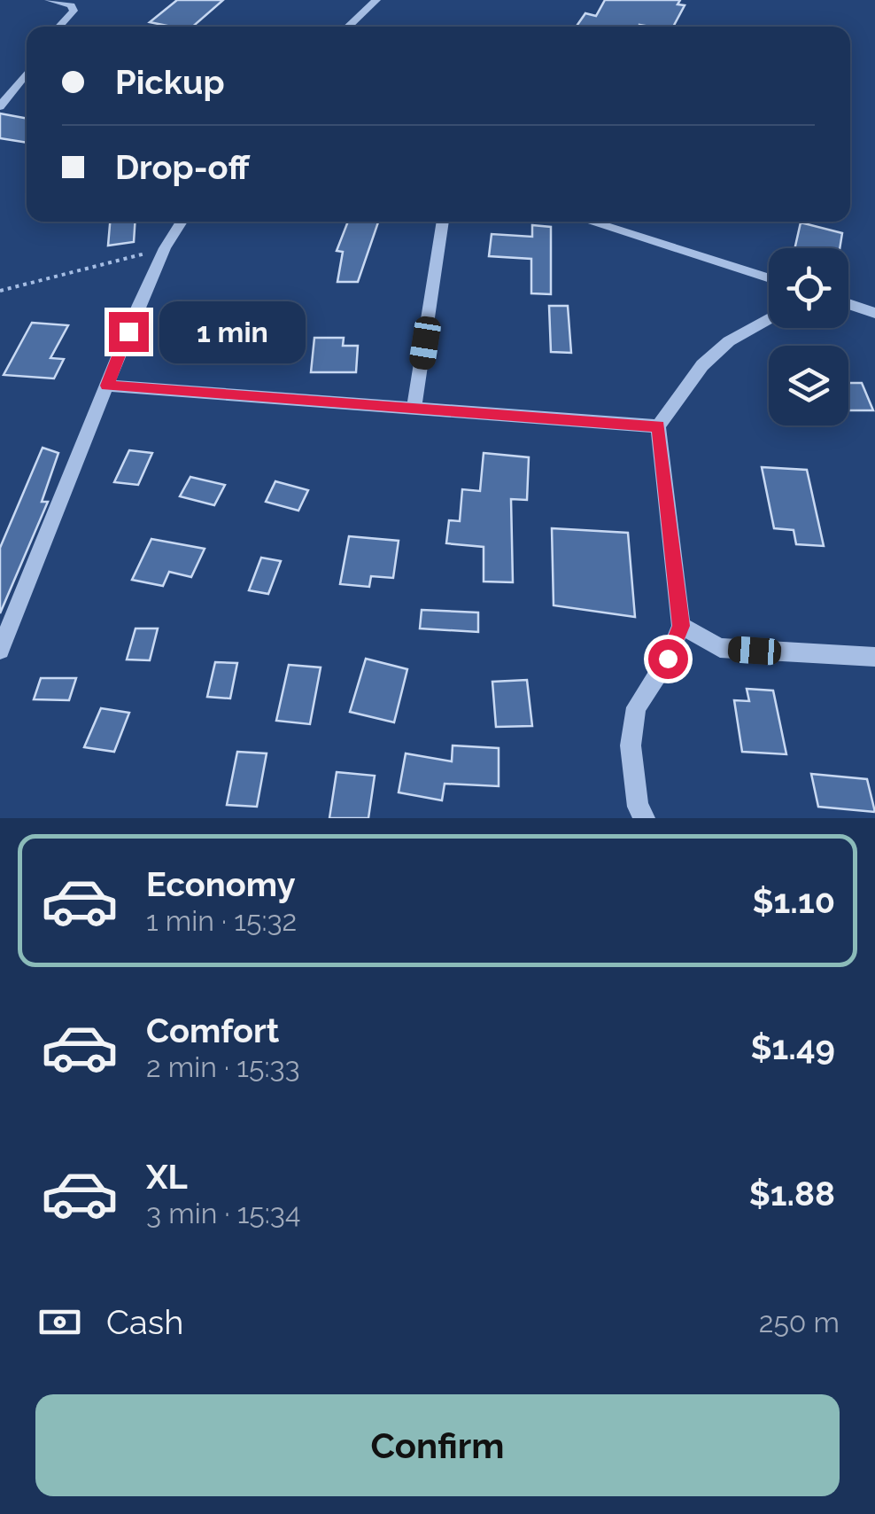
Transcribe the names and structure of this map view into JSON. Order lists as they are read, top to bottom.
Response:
{
  "page": {
    "banner": ["Pickup", "Drop-off"],
    "bubble": "1 min",
    "list": [
      {
        "name": "Economy",
        "note": "1 min · 15:32",
        "value": "$1.10"
      },
      {
        "name": "Comfort",
        "note": "2 min · 15:33",
        "value": "$1.49"
      },
      {
        "name": "XL",
        "note": "3 min · 15:34",
        "value": "$1.88"
      }
    ],
    "pay": ["Cash", "250 m"],
    "buttons": "Confirm"
  }
}
